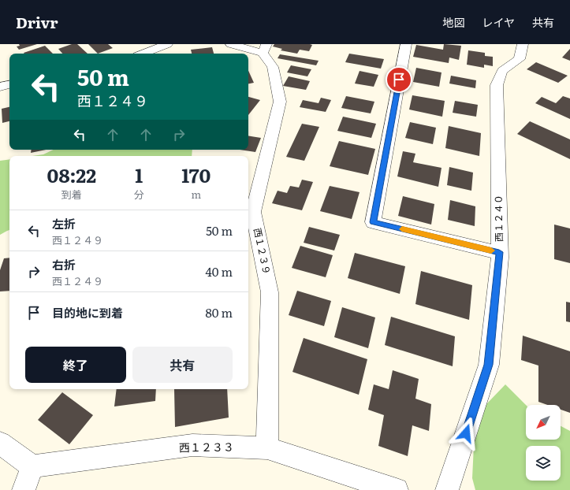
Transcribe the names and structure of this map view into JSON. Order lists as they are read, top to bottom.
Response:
{
  "streets": {
    "street": ["西１２４０", "西１２３９", "西１２３３"]
  },
  "crossings": [
    ["西１２３９", "西１２３３"]
  ],
  "north": "bottom left",
  "page": {
    "header": "Drivr",
    "nav": ["地図", "レイヤ", "共有"],
    "turn": ["50 m", "西１２４９"],
    "eta": [
      "08:22",
      "到着",
      "1",
      "分",
      "170",
      "m"
    ],
    "list": [
      {
        "name": "左折",
        "note": "西１２４９",
        "value": "50 m"
      },
      {
        "name": "右折",
        "note": "西１２４９",
        "value": "40 m"
      },
      {
        "name": "目的地に到着",
        "value": "80 m"
      }
    ],
    "buttons": ["終了", "共有"]
  }
}
